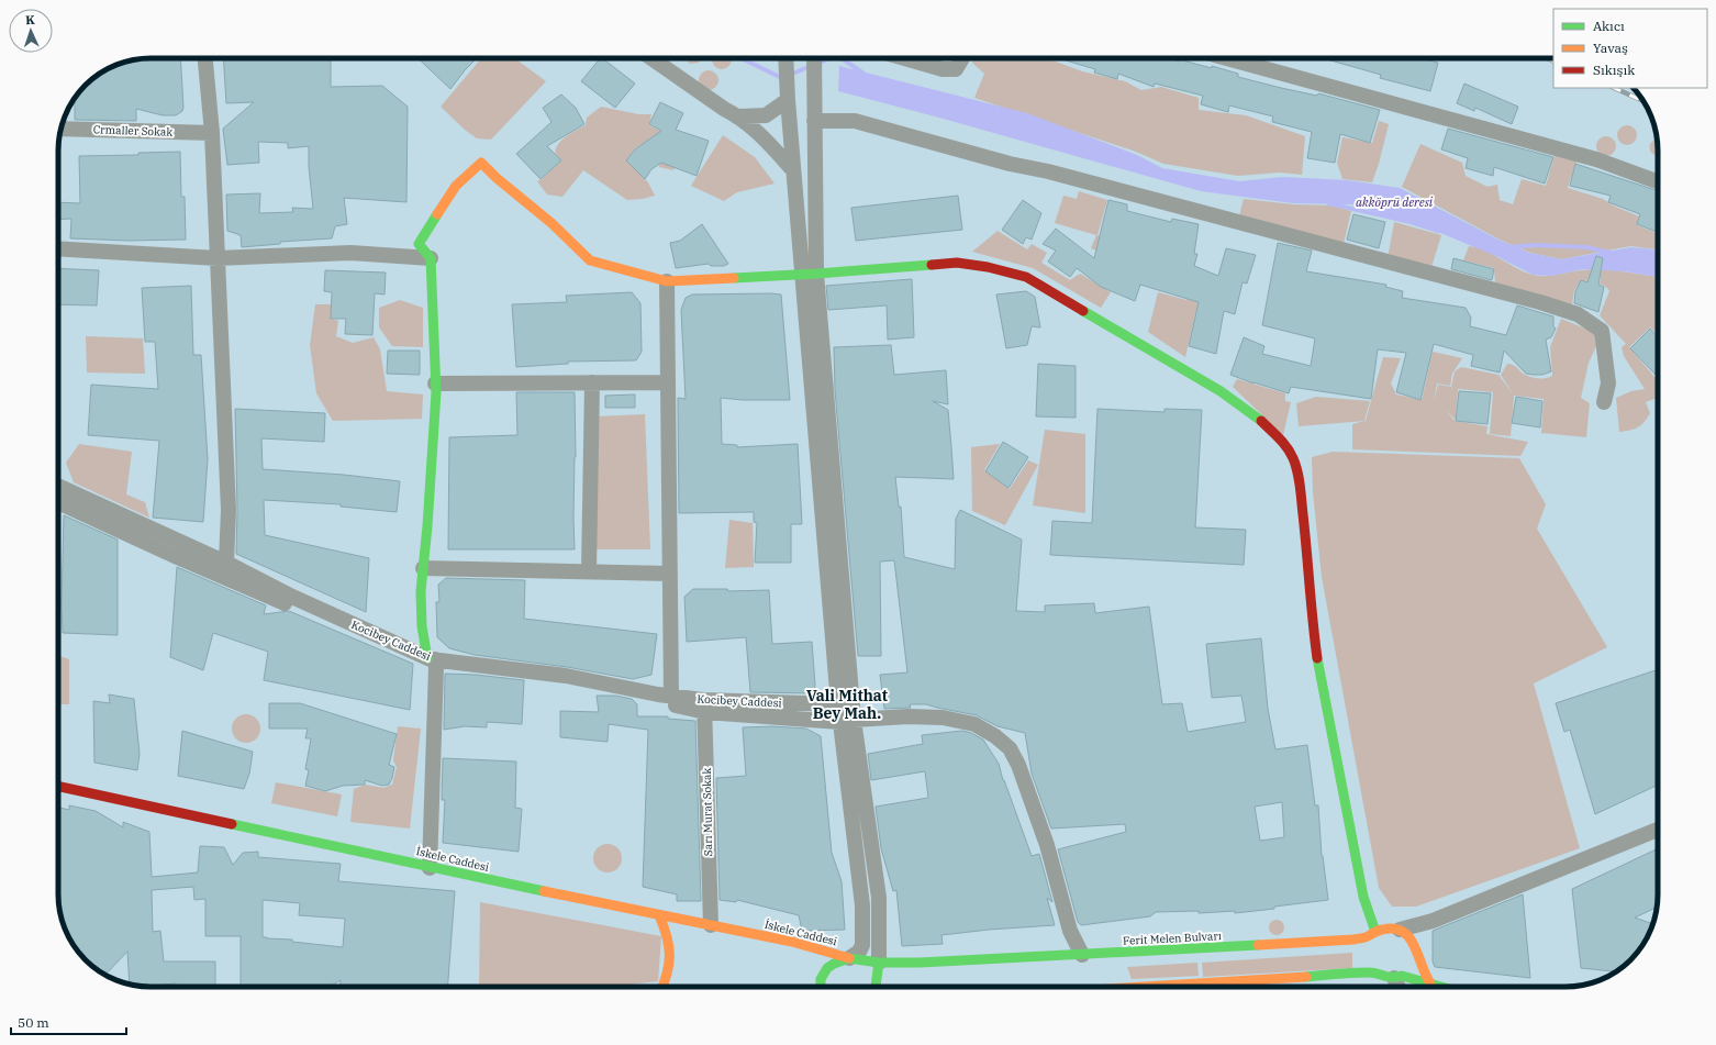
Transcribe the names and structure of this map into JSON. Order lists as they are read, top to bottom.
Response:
{
  "streets": {
    "main road": ["İskele Caddesi", "Ferit Melen Bulvarı"],
    "street": ["Crmaller Sokak", "Kocibey Caddesi", "Sarı Murat Sokak"]
  },
  "crossings": [
    ["Kocibey Caddesi", "Sarı Murat Sokak"],
    ["Kocibey Caddesi", "Ferit Melen Bulvarı"],
    ["Sarı Murat Sokak", "İskele Caddesi"],
    ["İskele Caddesi", "Ferit Melen Bulvarı"]
  ],
  "districts": ["Vali Mithat Bey Mah."],
  "water": ["akköprü deresi"],
  "legend": ["Akıcı", "Yavaş", "Sıkışık"],
  "scale_bar": "50 m",
  "north": "top"
}
